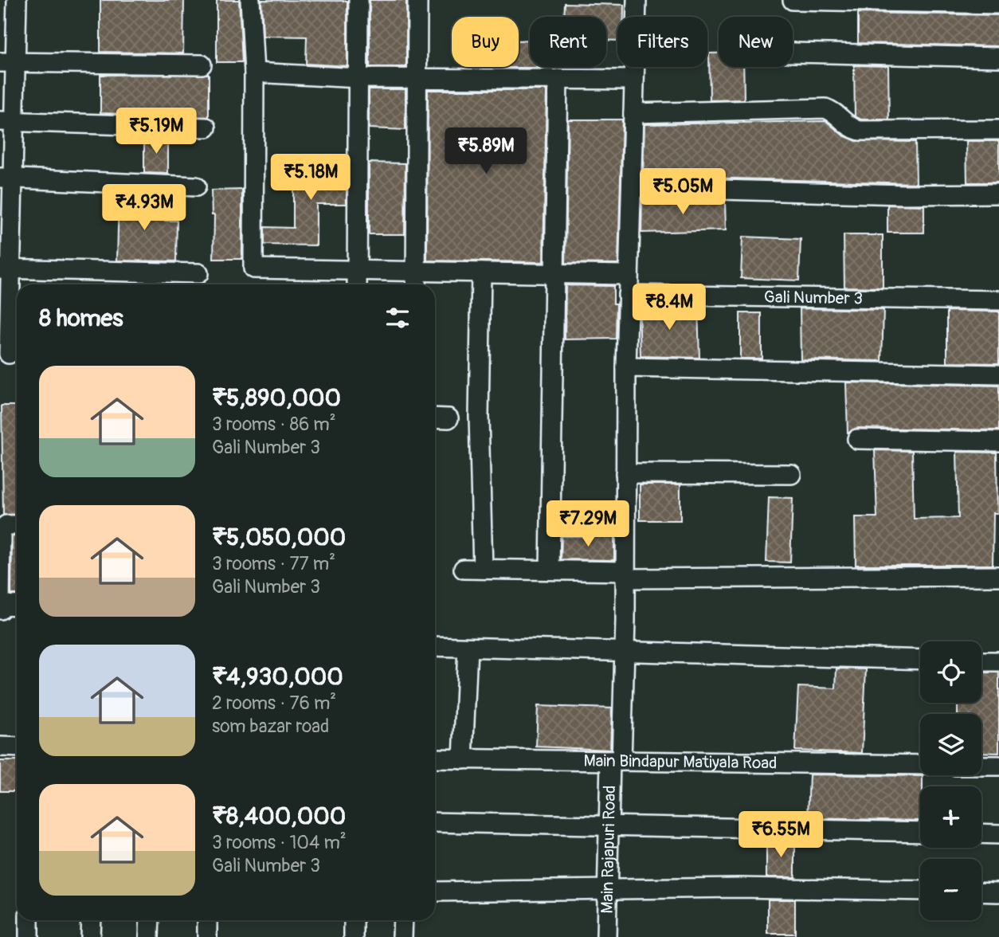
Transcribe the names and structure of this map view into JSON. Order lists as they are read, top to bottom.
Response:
{
  "streets": {
    "street": ["Gali Number 3", "Main Bindapur Matiyala Road", "Main Rajapuri Road"]
  },
  "crossings": [
    ["Gali Number 3", "Main Rajapuri Road"],
    ["Main Bindapur Matiyala Road", "Main Rajapuri Road"]
  ],
  "page": {
    "chip": [
      "Buy",
      "Rent",
      "Filters",
      "New"
    ],
    "price": [
      "₹5.19M",
      "₹5.89M",
      "₹5.18M",
      "₹5.05M",
      "₹4.93M",
      "₹8.4M",
      "₹7.29M",
      "₹6.55M"
    ],
    "heading": "8 homes",
    "list": [
      {
        "name": "₹5,890,000",
        "note": "3 rooms · 86 m² · Gali Number 3"
      },
      {
        "name": "₹5,050,000",
        "note": "3 rooms · 77 m² · Gali Number 3"
      },
      {
        "name": "₹4,930,000",
        "note": "2 rooms · 76 m² · som bazar road"
      },
      {
        "name": "₹8,400,000",
        "note": "3 rooms · 104 m² · Gali Number 3"
      }
    ],
    "map_buttons": ["+", "−"]
  }
}
